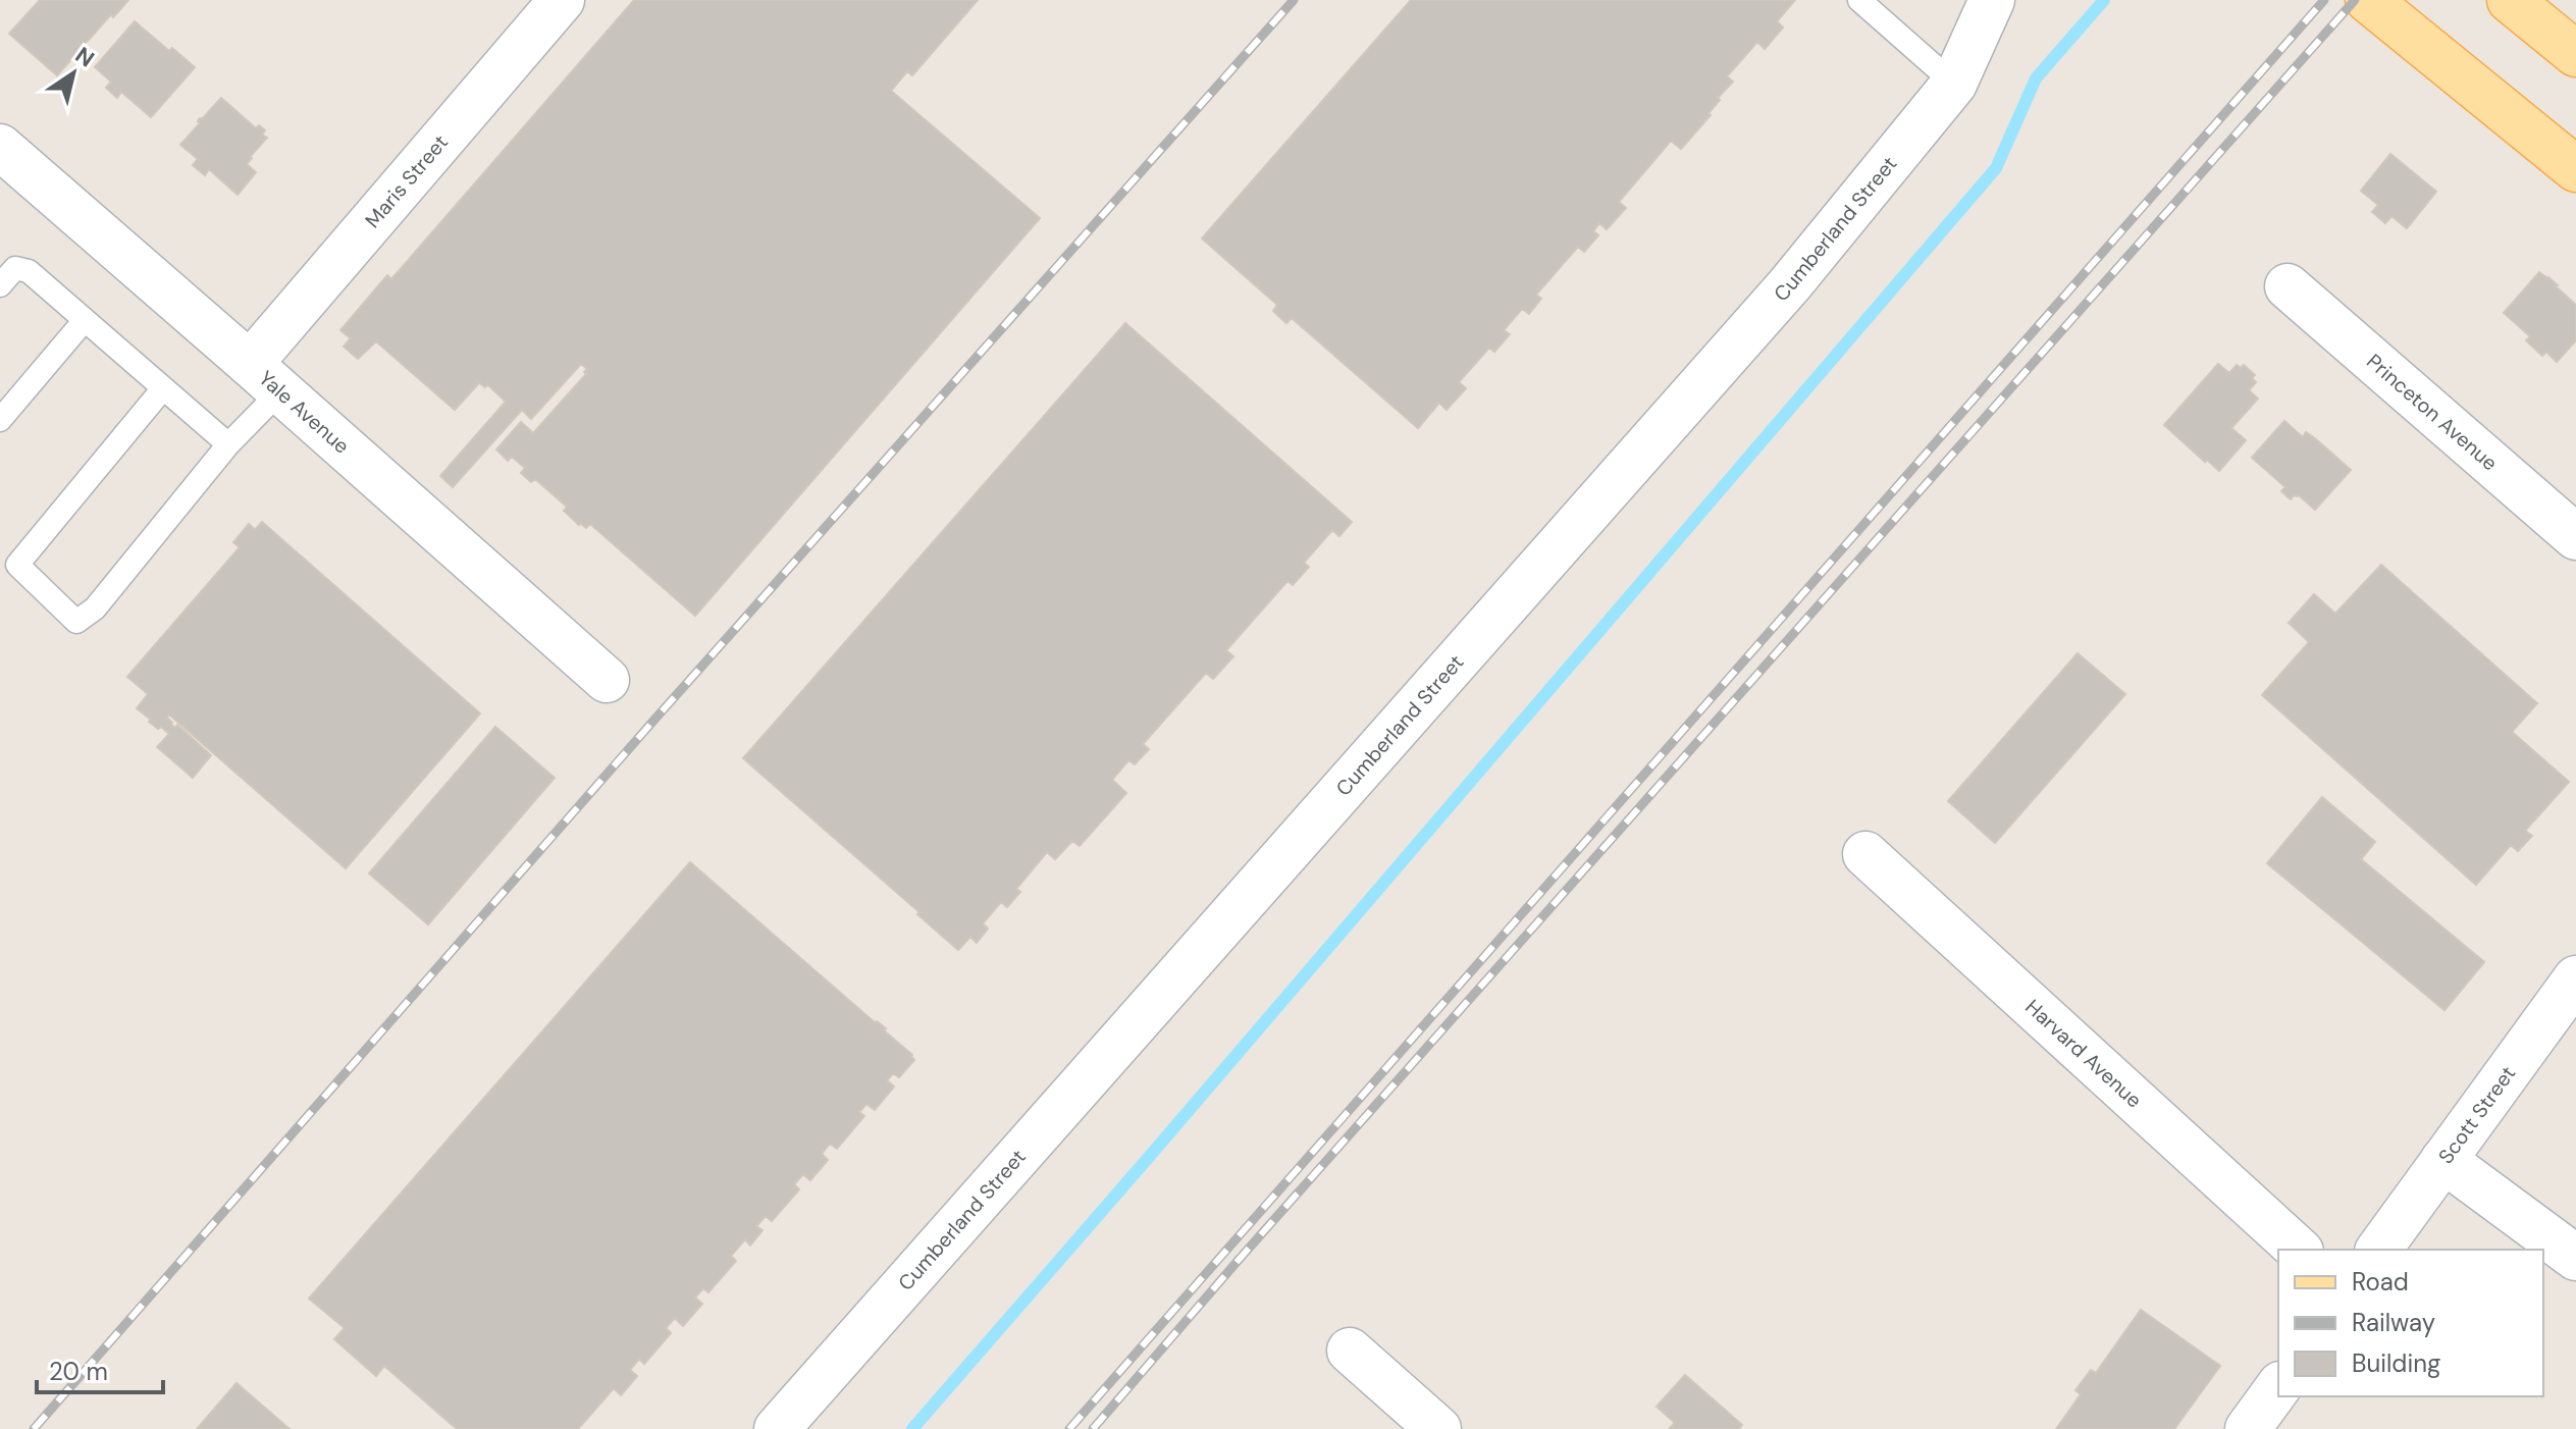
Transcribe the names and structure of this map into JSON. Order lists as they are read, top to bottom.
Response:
{
  "streets": {
    "street": [
      "Maris Street",
      "Cumberland Street",
      "Princeton Avenue",
      "Yale Avenue",
      "Harvard Avenue",
      "Scott Street"
    ]
  },
  "crossings": [
    ["Maris Street", "Yale Avenue"]
  ],
  "legend": ["Road", "Railway", "Building"],
  "scale_bar": "20 m",
  "north": "top right"
}
